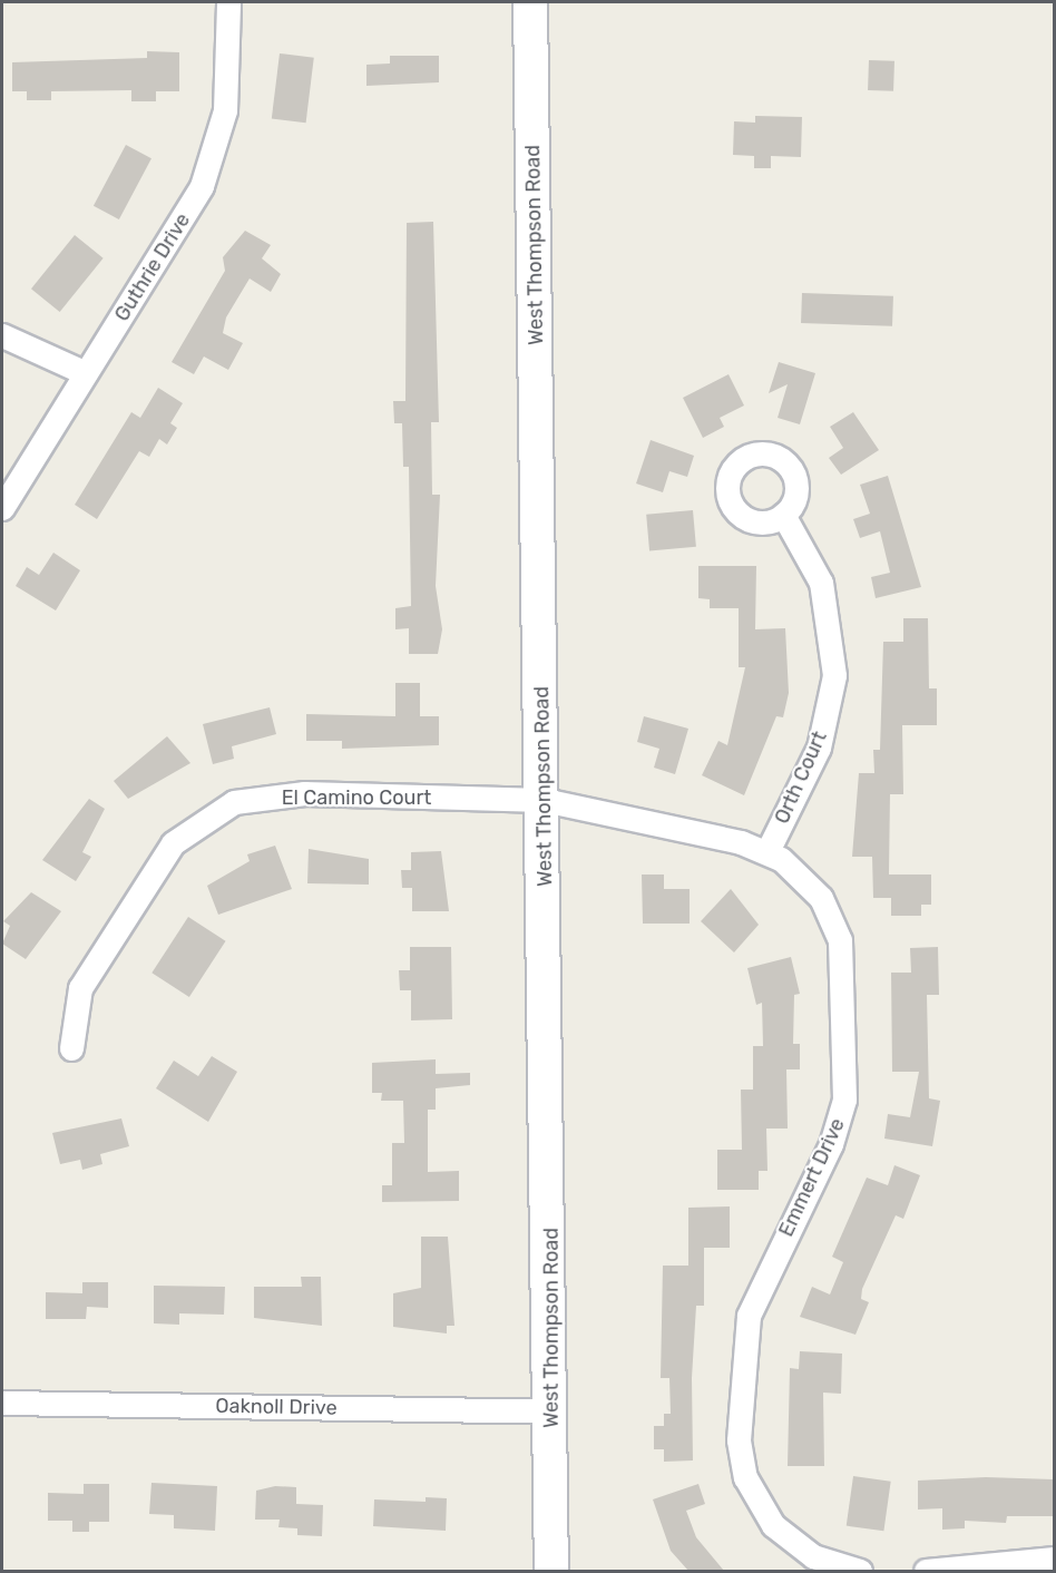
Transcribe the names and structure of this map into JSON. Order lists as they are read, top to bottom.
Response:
{
  "streets": {
    "main road": ["West Thompson Road"],
    "street": [
      "Guthrie Drive",
      "Orth Court",
      "El Camino Court",
      "Emmert Drive",
      "Oaknoll Drive"
    ]
  },
  "crossings": [
    ["West Thompson Road", "El Camino Court"],
    ["West Thompson Road", "Emmert Drive"],
    ["West Thompson Road", "Oaknoll Drive"],
    ["Orth Court", "Emmert Drive"],
    ["El Camino Court", "Emmert Drive"]
  ]
}
